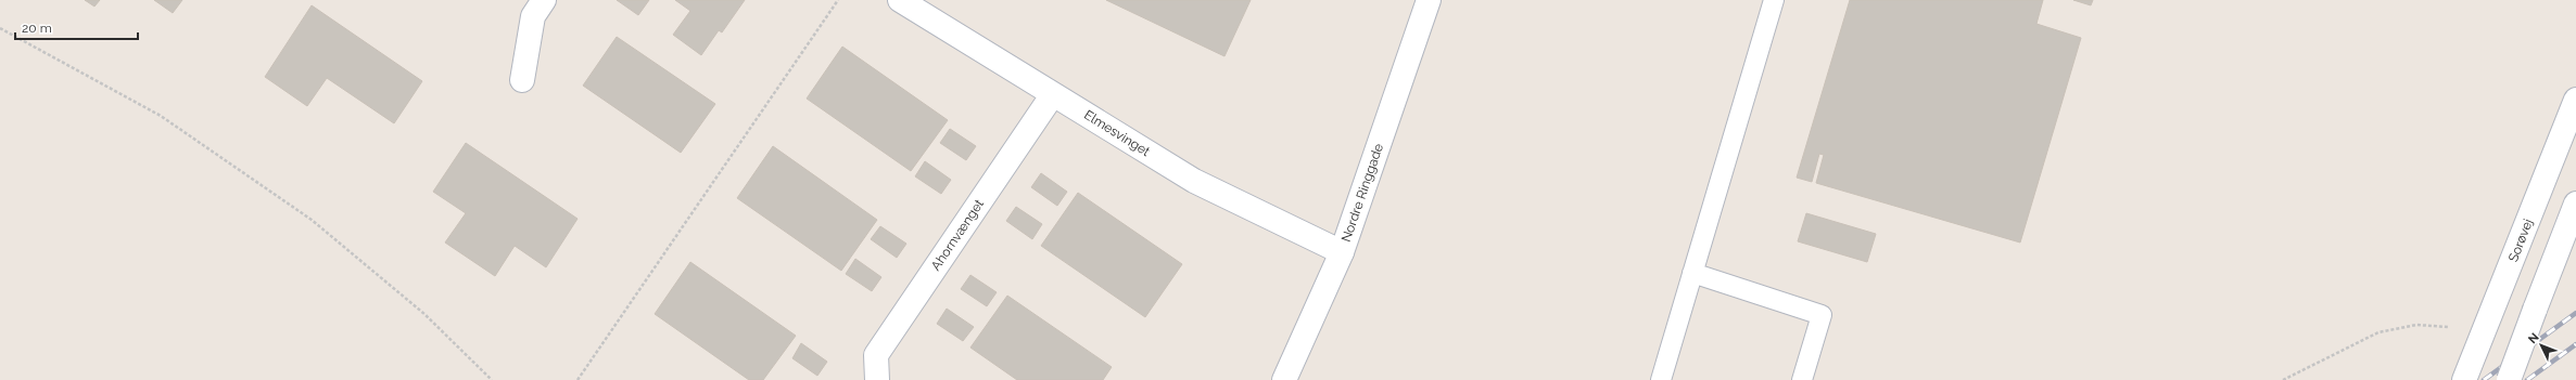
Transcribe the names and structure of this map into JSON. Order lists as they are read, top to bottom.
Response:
{
  "streets": {
    "street": [
      "Elmesvinget",
      "Nordre Ringgade",
      "Ahornvænget",
      "Sorøvej"
    ]
  },
  "crossings": [
    ["Elmesvinget", "Nordre Ringgade"],
    ["Elmesvinget", "Ahornvænget"]
  ],
  "scale_bar": "20 m",
  "north": "top left"
}
